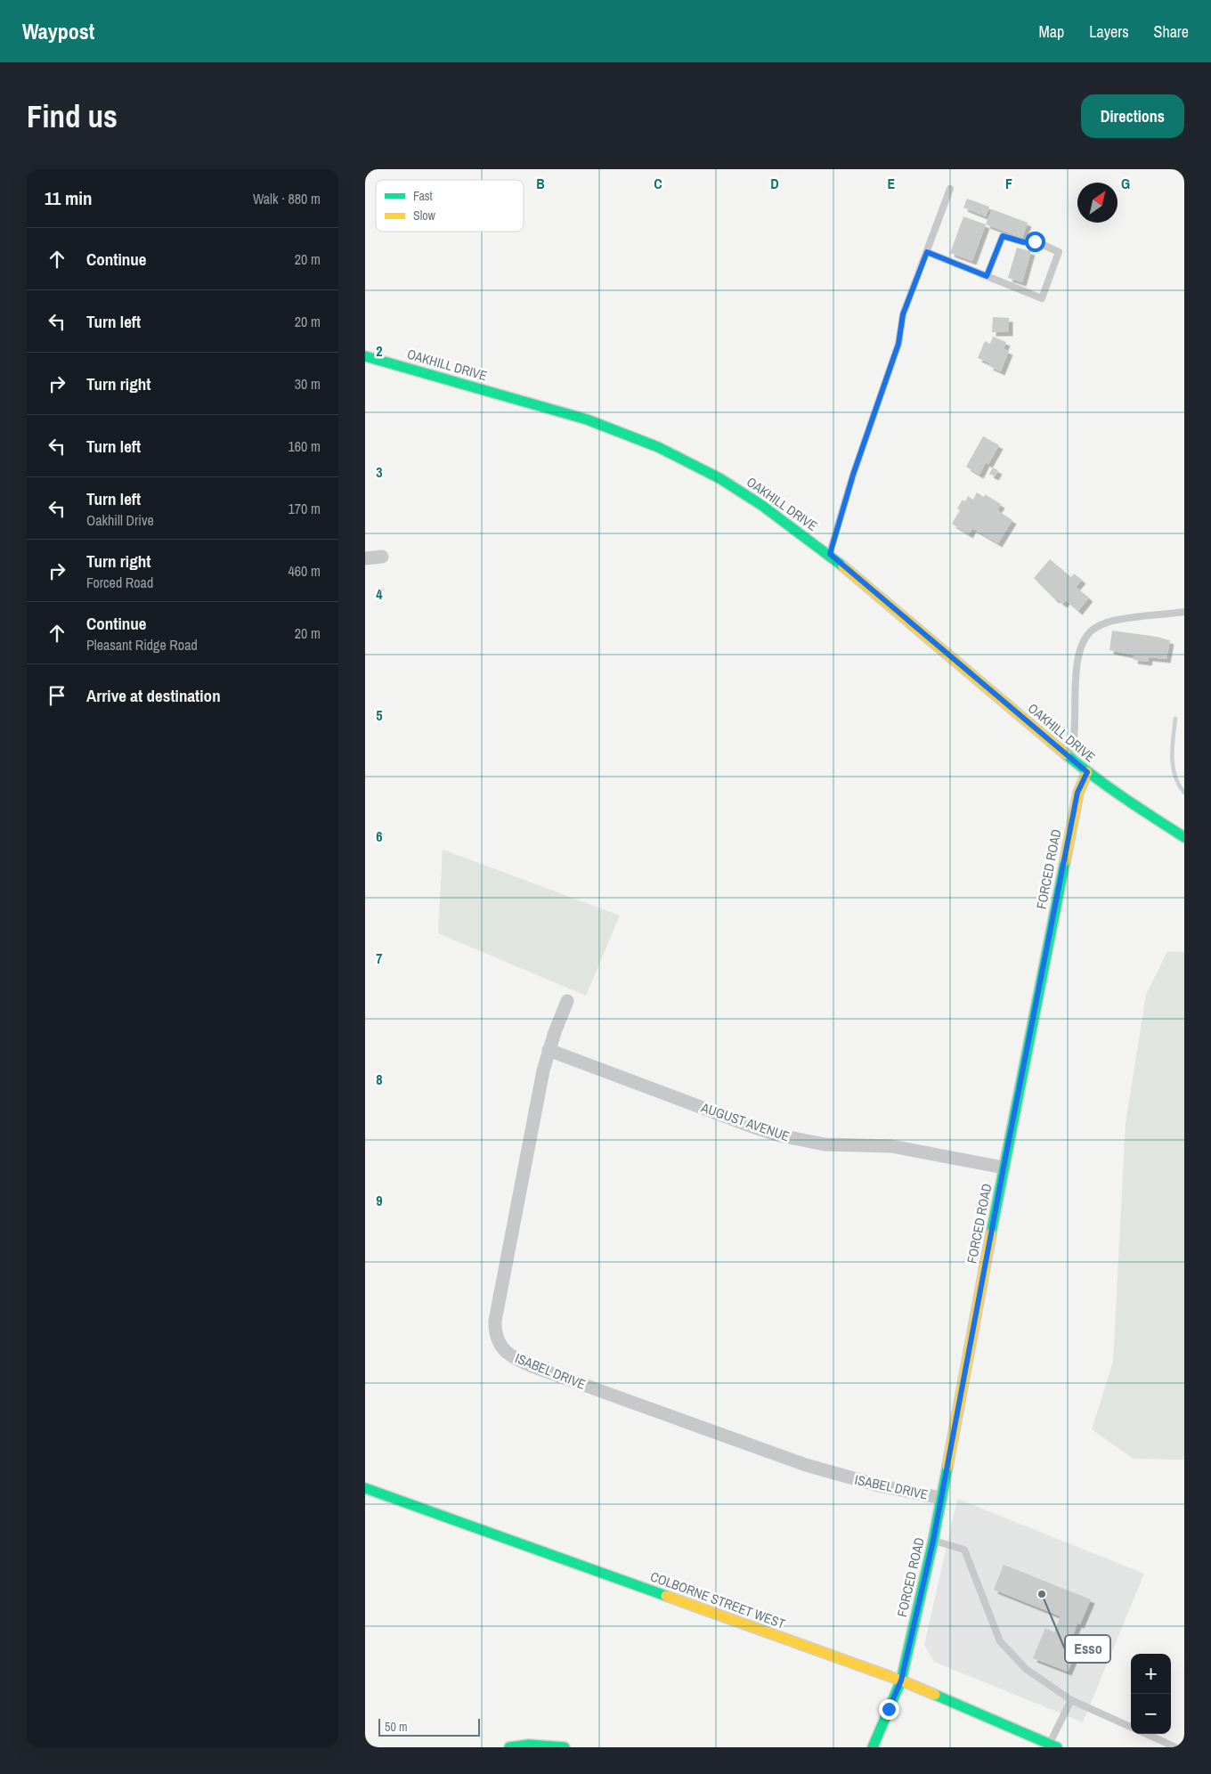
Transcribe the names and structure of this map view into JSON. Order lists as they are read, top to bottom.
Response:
{
  "streets": {
    "street": [
      "OAKHILL DRIVE",
      "FORCED ROAD",
      "AUGUST AVENUE",
      "ISABEL DRIVE",
      "COLBORNE STREET WEST"
    ]
  },
  "crossings": [
    ["OAKHILL DRIVE", "FORCED ROAD"],
    ["FORCED ROAD", "AUGUST AVENUE"],
    ["FORCED ROAD", "ISABEL DRIVE"],
    ["FORCED ROAD", "COLBORNE STREET WEST"],
    ["AUGUST AVENUE", "ISABEL DRIVE"]
  ],
  "places": ["Esso"],
  "legend": ["Fast", "Slow"],
  "scale_bar": "50 m",
  "north": "top right",
  "page": {
    "header": "Waypost",
    "nav": ["Map", "Layers", "Share"],
    "buttons": "Directions",
    "title": "Find us",
    "heading": ["11 min", "Walk · 880 m"],
    "list": [
      ["Continue", "20 m"],
      ["Turn left", "20 m"],
      ["Turn right", "30 m"],
      ["Turn left", "160 m"],
      ["Turn left", "Oakhill Drive", "170 m"],
      ["Turn right", "Forced Road", "460 m"],
      ["Continue", "Pleasant Ridge Road", "20 m"],
      "Arrive at destination"
    ],
    "map_buttons": ["+", "−"],
    "scale": "50 m"
  },
  "grid": {
    "columns": [
      "B",
      "C",
      "D",
      "E",
      "F",
      "G"
    ],
    "rows": [
      "2",
      "3",
      "4",
      "5",
      "6",
      "7",
      "8",
      "9"
    ]
  }
}
